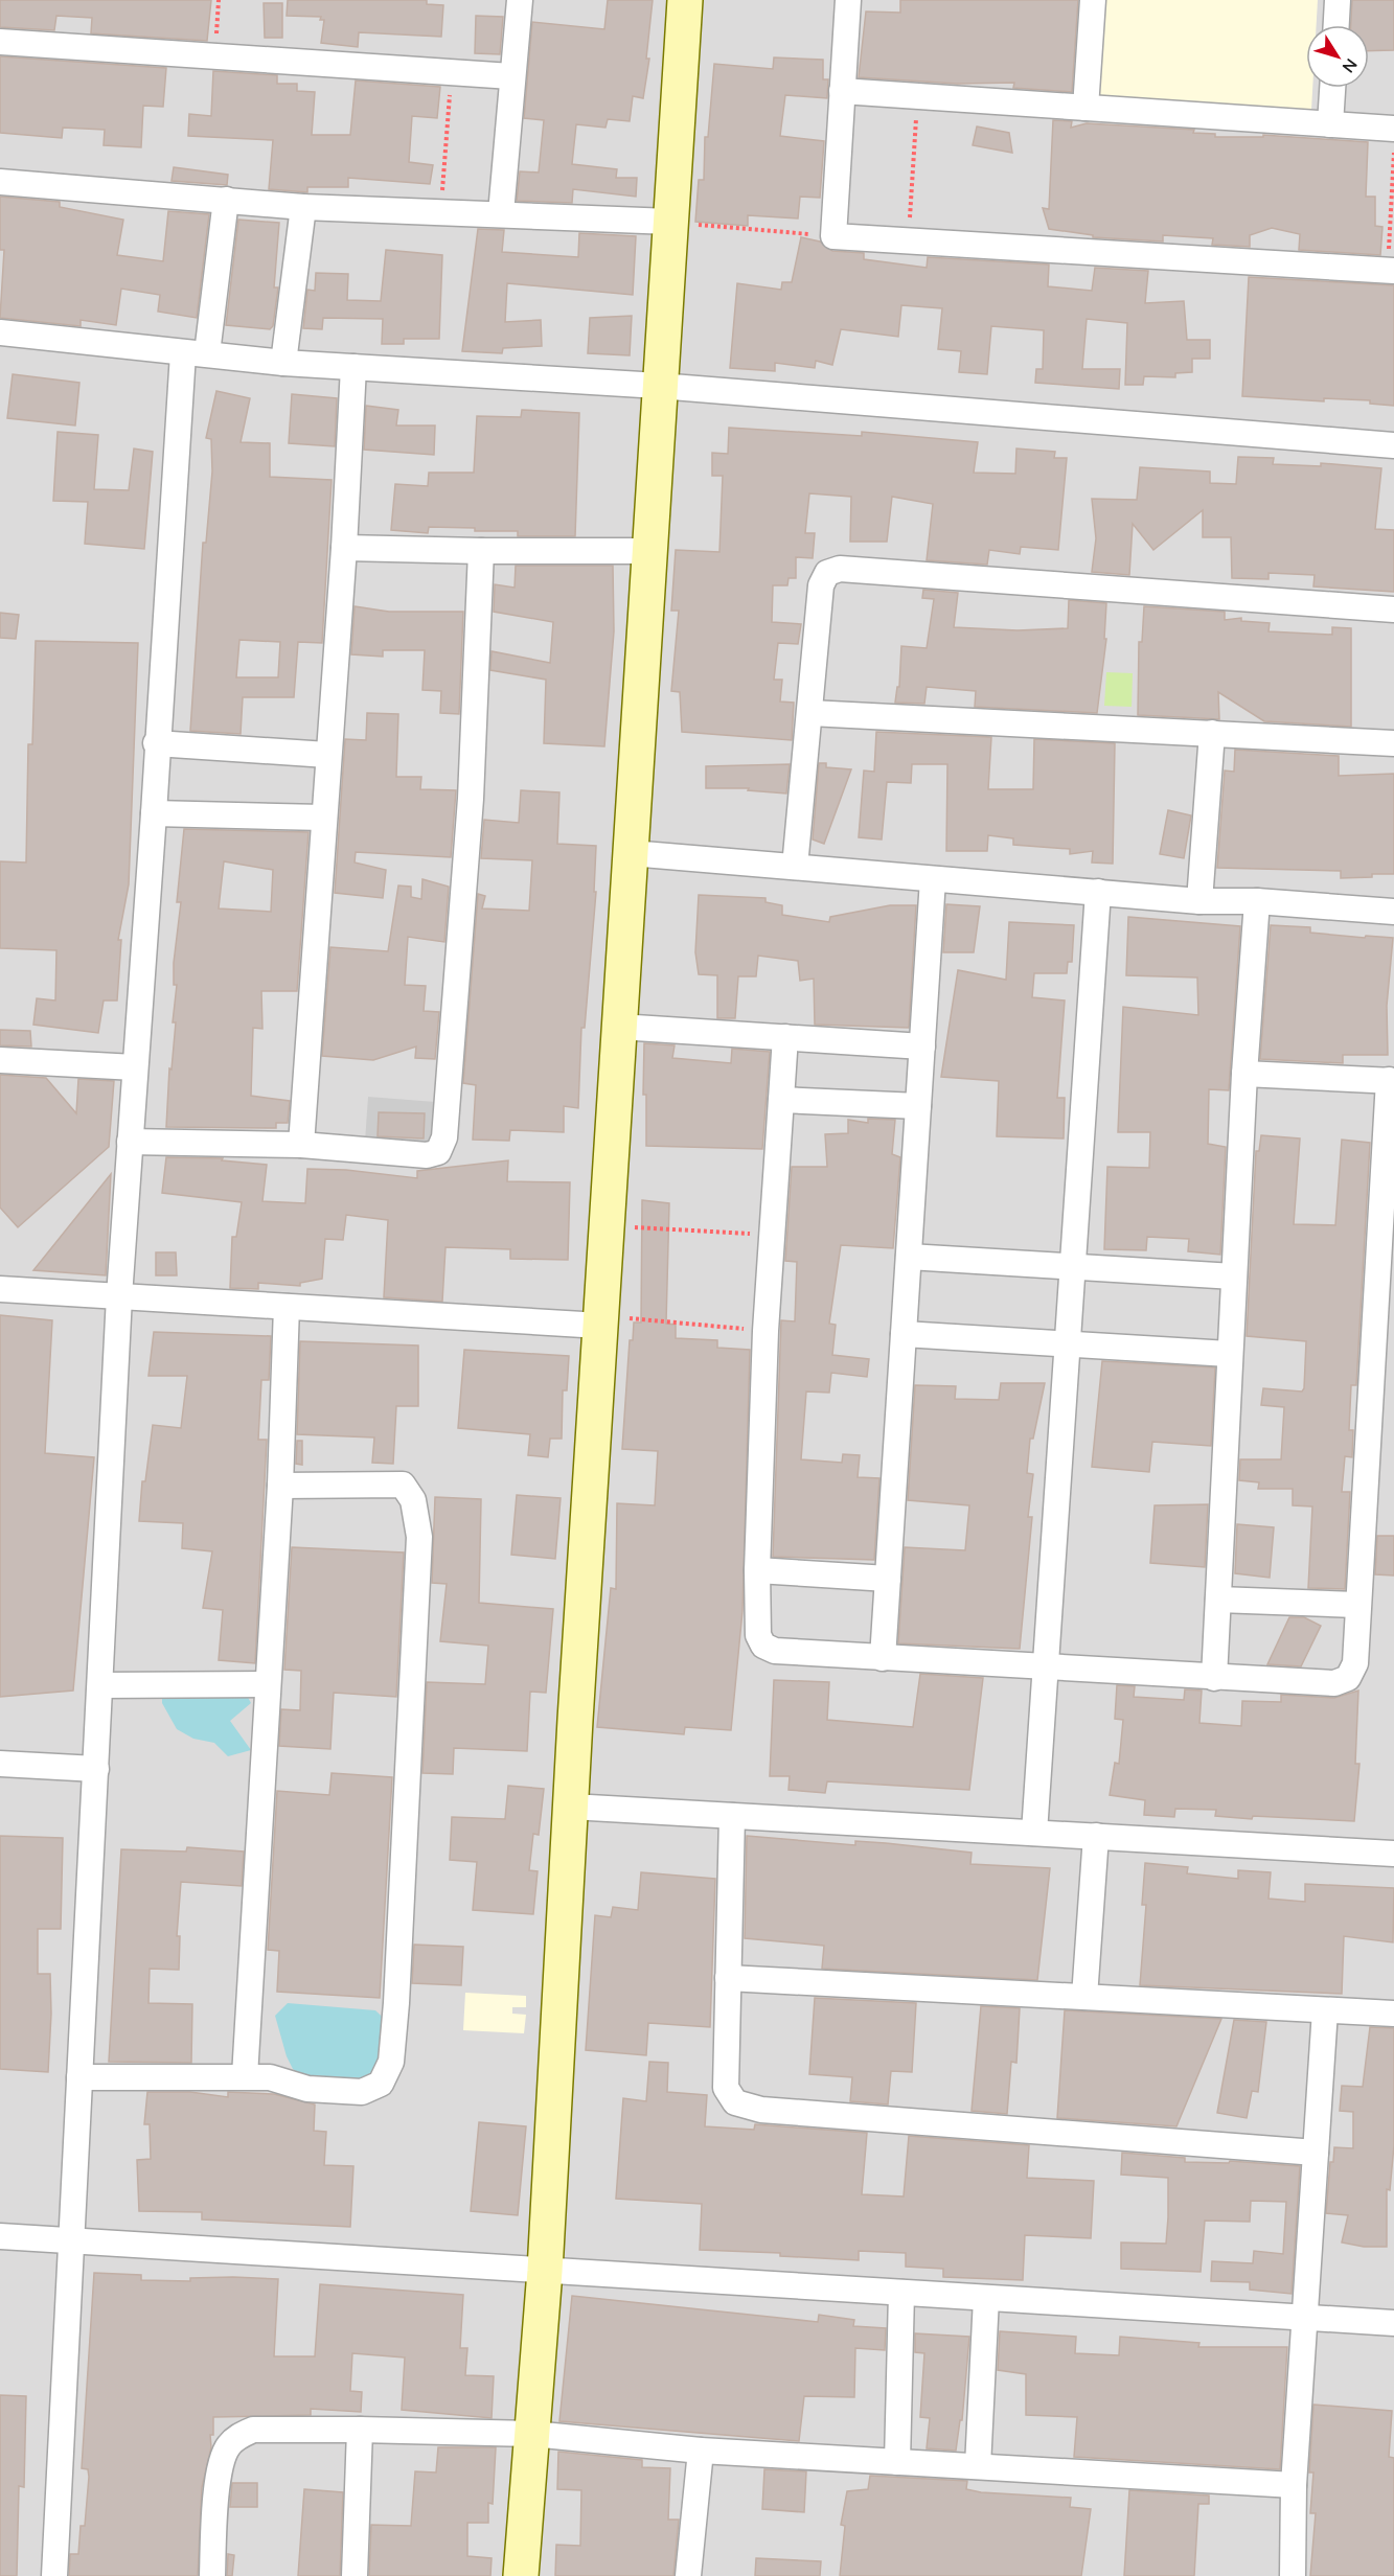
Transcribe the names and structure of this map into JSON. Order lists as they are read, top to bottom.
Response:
{
  "north": "bottom right"
}
